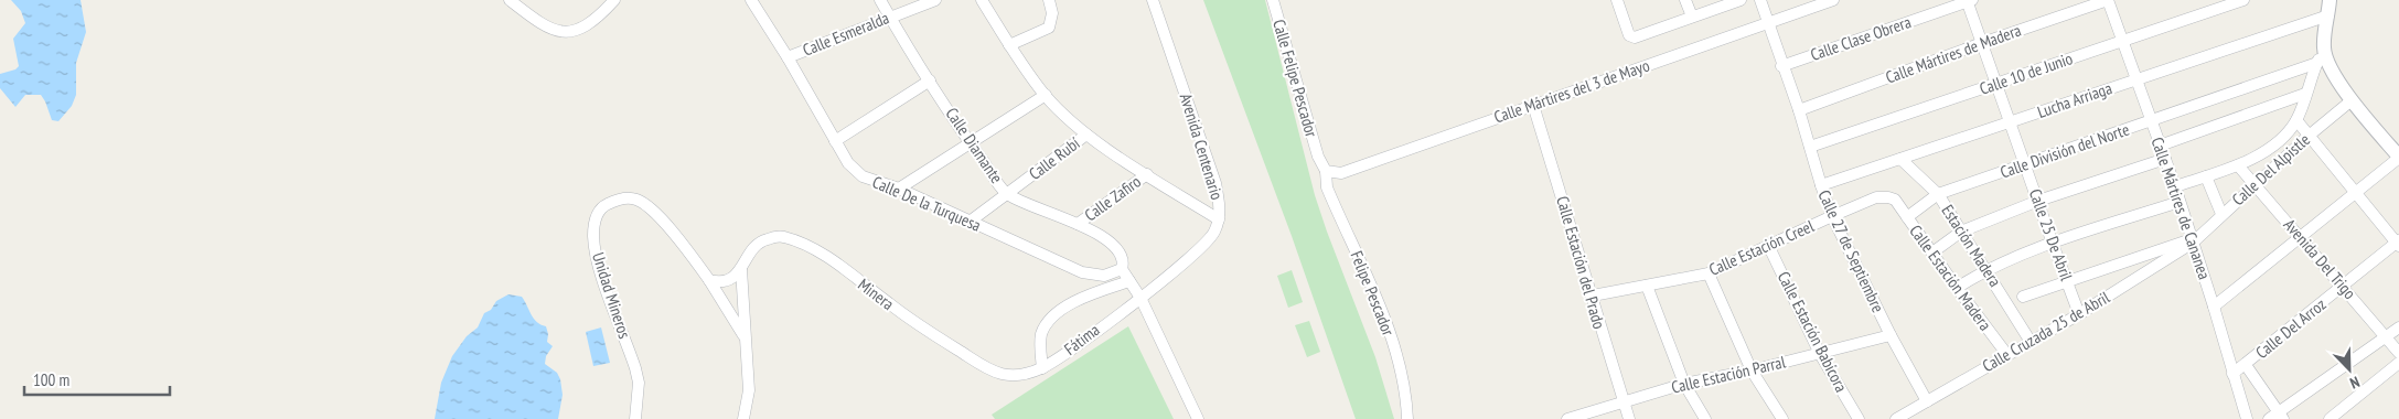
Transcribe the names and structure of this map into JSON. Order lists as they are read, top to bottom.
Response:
{
  "streets": {
    "street": [
      "Calle Esmeralda",
      "Calle Clase Obrera",
      "Calle Mártires de Madera",
      "Calle 10 de Junio",
      "Calle Felipe Pescador",
      "Calle Mártires del 3 de Mayo",
      "Lucha Arriaga",
      "Calle Diamante",
      "Avenida Centenario",
      "Calle División del Norte",
      "Calle Rubí",
      "Calle Del Alpistle",
      "Calle Zafiro",
      "Calle De la Turquesa",
      "Calle Mártires de Cananea",
      "Calle 25 De Abril",
      "Estación Madera",
      "Calle Estación Creel",
      "Calle 27 de Septiembre",
      "Avenida Del Trigo",
      "Calle Estación del Prado",
      "Calle Estación Madera",
      "Felipe Pescador",
      "Minera",
      "Unidad Mineros",
      "Calle Del Arroz",
      "Calle Estación Babícora",
      "Calle Cruzada 25 de Abril",
      "Fátima",
      "Calle Estación Parral"
    ]
  },
  "crossings": [
    ["Calle Esmeralda", "Calle Diamante"],
    ["Calle Esmeralda", "Calle De la Turquesa"],
    ["Calle Clase Obrera", "Calle 25 De Abril"],
    ["Calle Clase Obrera", "Calle 27 de Septiembre"],
    ["Calle Mártires de Madera", "Calle Mártires de Cananea"],
    ["Calle Mártires de Madera", "Calle 25 De Abril"],
    ["Calle Mártires de Madera", "Calle 27 de Septiembre"],
    ["Calle 10 de Junio", "Calle Mártires de Cananea"],
    ["Calle 10 de Junio", "Calle 25 De Abril"],
    ["Calle 10 de Junio", "Calle 27 de Septiembre"],
    ["Calle Felipe Pescador", "Calle Mártires del 3 de Mayo"],
    ["Calle Felipe Pescador", "Felipe Pescador"],
    ["Calle Mártires del 3 de Mayo", "Calle 27 de Septiembre"],
    ["Calle Mártires del 3 de Mayo", "Calle Estación del Prado"],
    ["Calle Mártires del 3 de Mayo", "Felipe Pescador"],
    ["Lucha Arriaga", "Calle Mártires de Cananea"],
    ["Lucha Arriaga", "Calle 25 De Abril"],
    ["Lucha Arriaga", "Estación Madera"],
    ["Lucha Arriaga", "Calle 27 de Septiembre"],
    ["Calle Diamante", "Avenida Centenario"],
    ["Calle Diamante", "Calle Rubí"],
    ["Calle Diamante", "Calle Zafiro"],
    ["Calle Diamante", "Calle De la Turquesa"],
    ["Calle Diamante", "Fátima"],
    ["Avenida Centenario", "Fátima"],
    ["Calle División del Norte", "Calle Mártires de Cananea"],
    ["Calle División del Norte", "Calle 25 De Abril"],
    ["Calle División del Norte", "Estación Madera"],
    ["Calle División del Norte", "Calle Estación Madera"],
    ["Calle Rubí", "Calle De la Turquesa"],
    ["Calle Del Alpistle", "Calle Mártires de Cananea"],
    ["Calle Del Alpistle", "Avenida Del Trigo"],
    ["Calle Del Alpistle", "Calle Cruzada 25 de Abril"],
    ["Calle Mártires de Cananea", "Calle Del Arroz"],
    ["Calle Mártires de Cananea", "Calle Cruzada 25 de Abril"],
    ["Calle 25 De Abril", "Calle Cruzada 25 de Abril"],
    ["Estación Madera", "Calle Cruzada 25 de Abril"],
    ["Calle Estación Creel", "Calle 27 de Septiembre"],
    ["Calle Estación Creel", "Calle Estación del Prado"],
    ["Calle Estación Creel", "Calle Estación Madera"],
    ["Calle Estación Creel", "Calle Estación Babícora"],
    ["Calle 27 de Septiembre", "Calle Cruzada 25 de Abril"],
    ["Calle 27 de Septiembre", "Calle Estación Parral"],
    ["Avenida Del Trigo", "Calle Del Arroz"],
    ["Calle Estación del Prado", "Calle Estación Parral"],
    ["Calle Estación Madera", "Calle Cruzada 25 de Abril"],
    ["Minera", "Fátima"],
    ["Calle Estación Babícora", "Calle Estación Parral"]
  ],
  "scale_bar": "100 m",
  "north": "bottom right"
}
